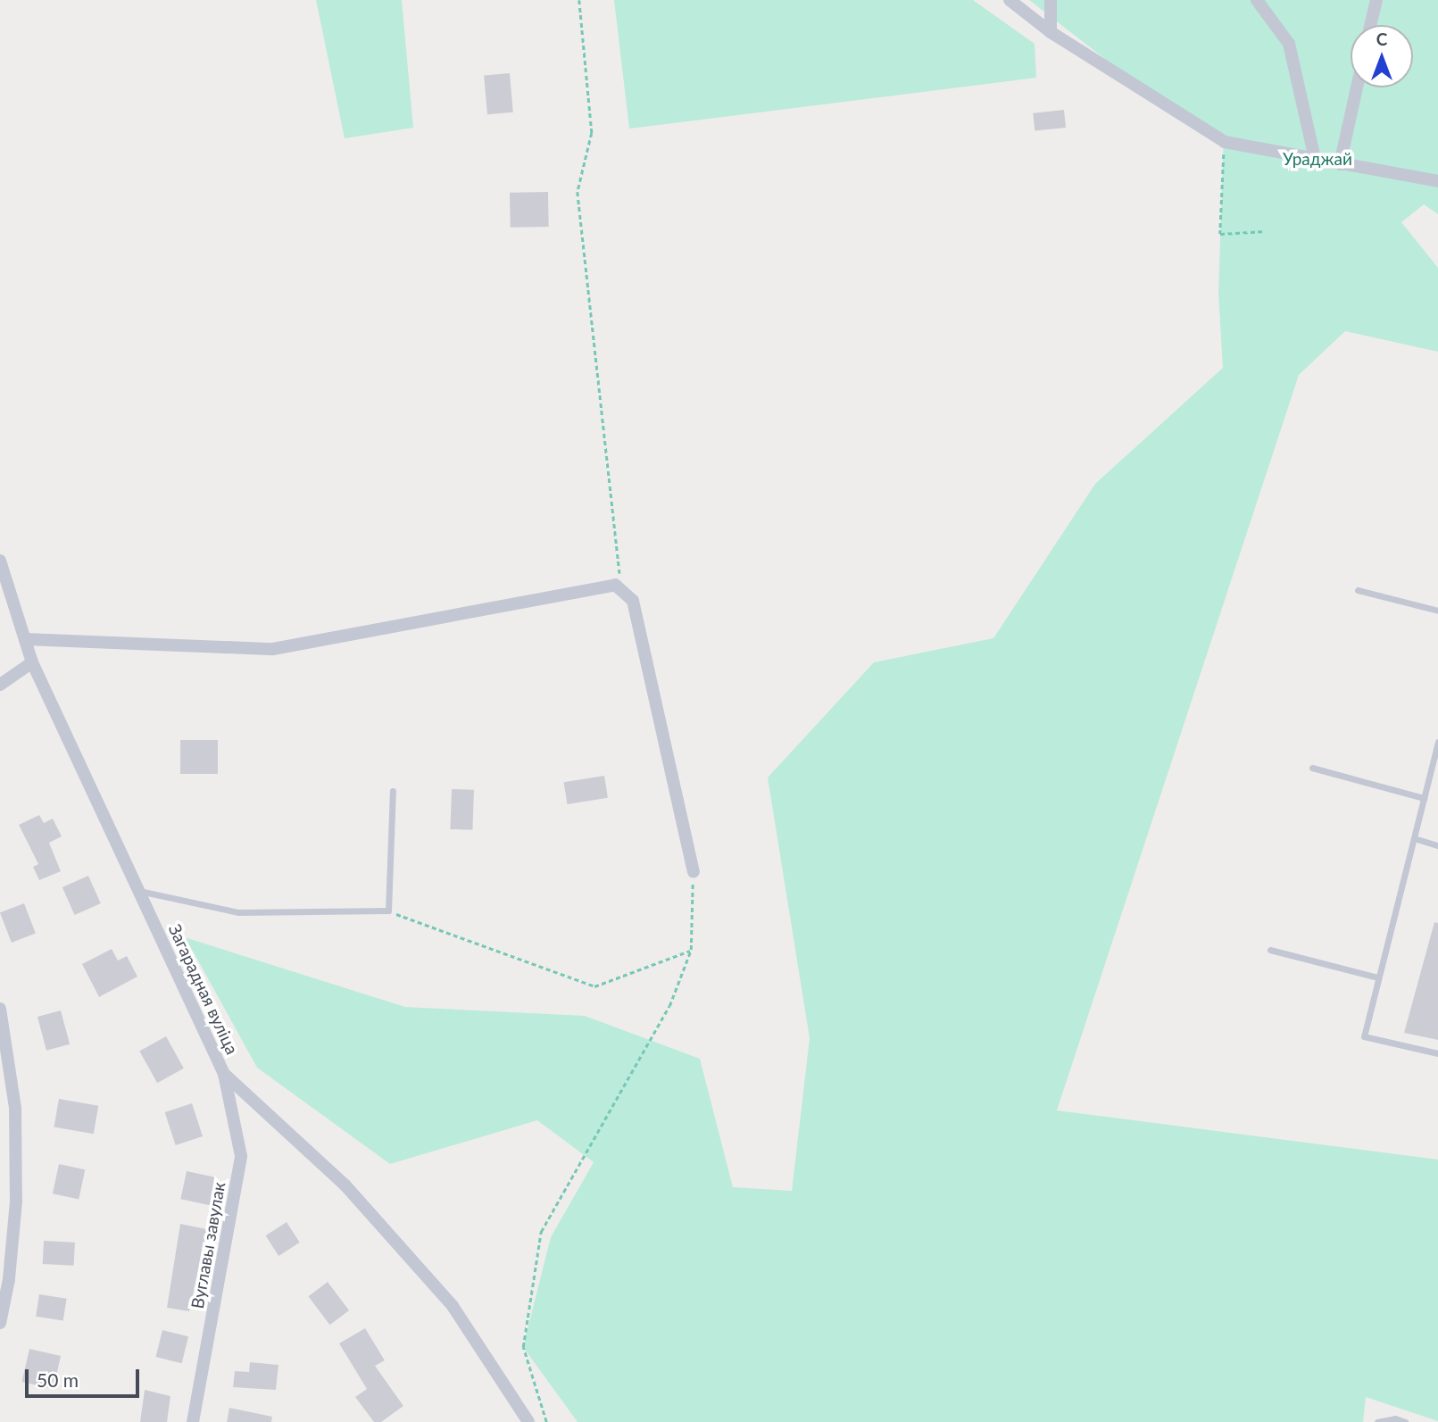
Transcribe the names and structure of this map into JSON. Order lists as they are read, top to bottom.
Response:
{
  "streets": {
    "street": ["Загарадная вуліца", "Вуглавы завулак"]
  },
  "crossings": [
    ["Загарадная вуліца", "Вуглавы завулак"]
  ],
  "parks": ["Ураджай"],
  "scale_bar": "50 m",
  "north": "top"
}
